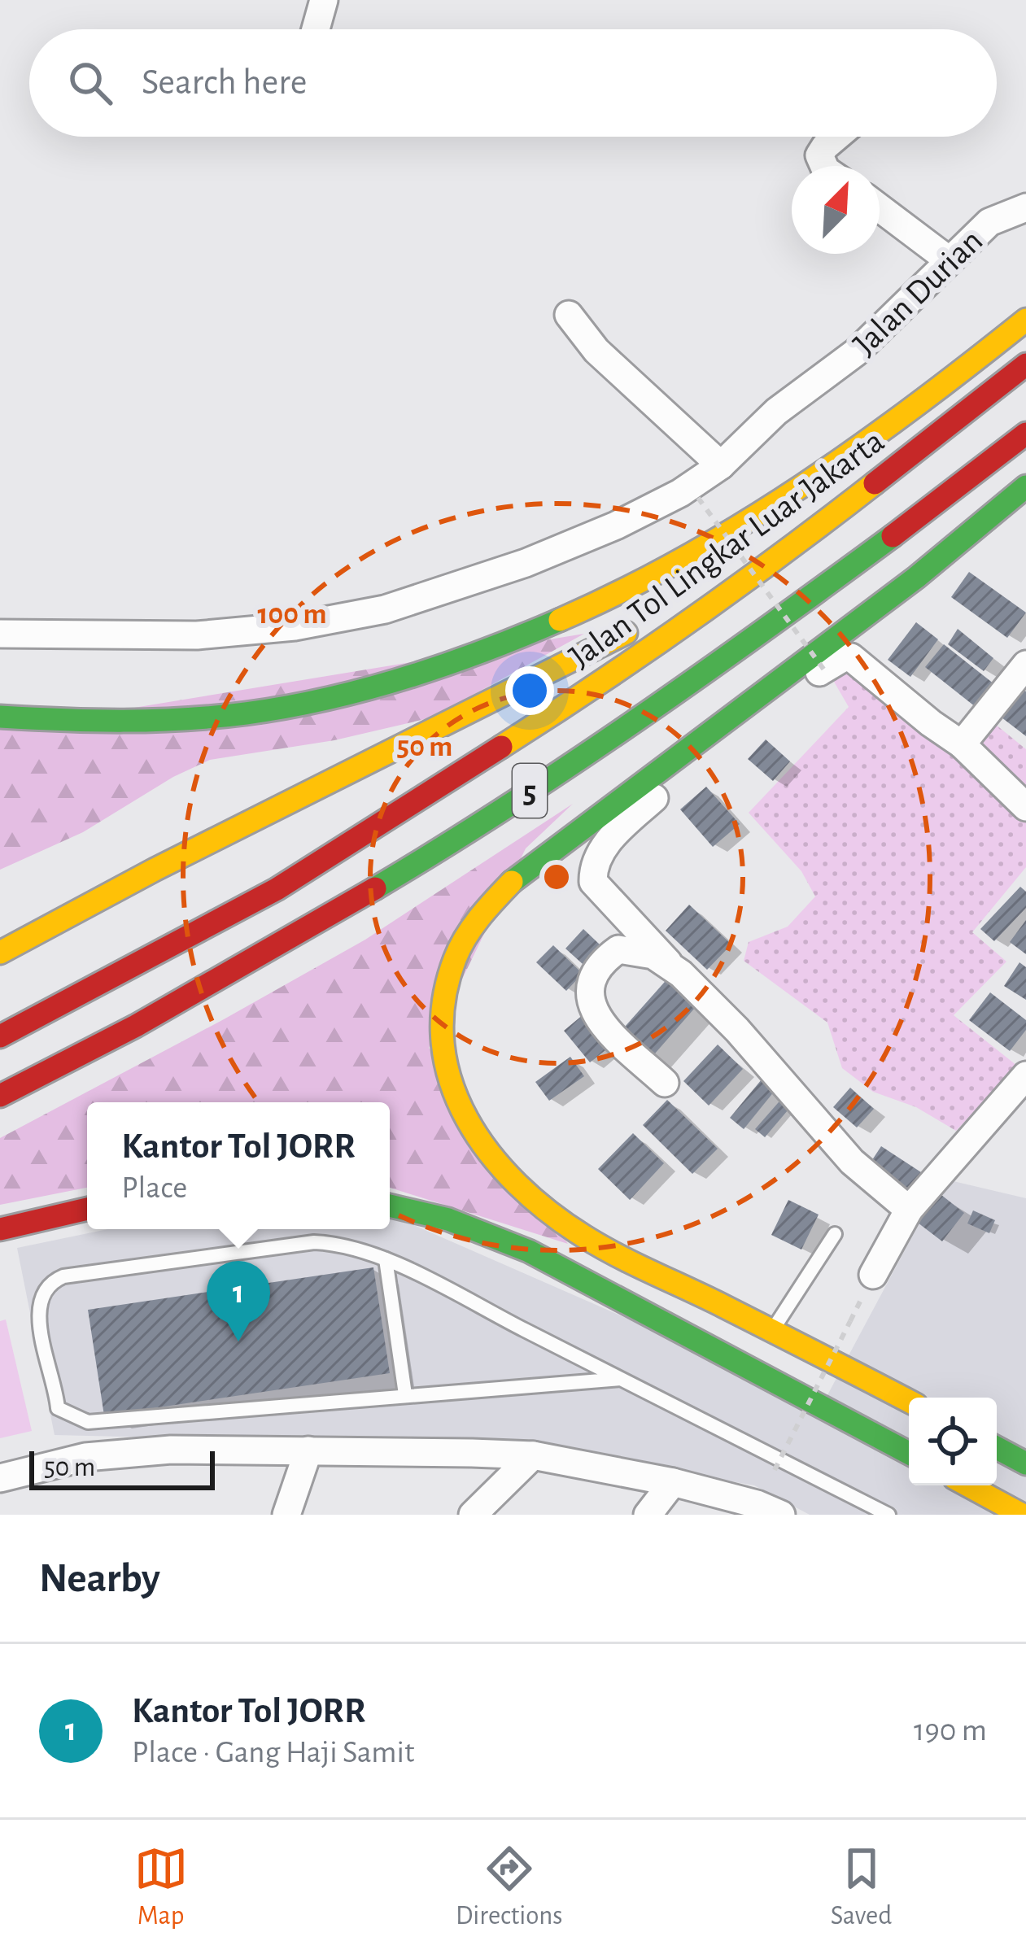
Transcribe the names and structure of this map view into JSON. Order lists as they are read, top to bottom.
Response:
{
  "streets": {
    "highway": ["Jalan Tol Lingkar Luar Jakarta", "5"],
    "street": ["Jalan Durian"]
  },
  "scale_bar": "50 m",
  "north": "top right",
  "page": {
    "search": "Search here",
    "popup": ["Kantor Tol JORR", "Place"],
    "pins": "1",
    "scale": "50 m",
    "heading": "Nearby",
    "list": [
      {
        "mark": "1",
        "name": "Kantor Tol JORR",
        "note": "Place · Gang Haji Samit",
        "value": "190 m"
      }
    ],
    "nav": ["Map", "Directions", "Saved"]
  },
  "rings": ["100 m", "50 m"]
}
